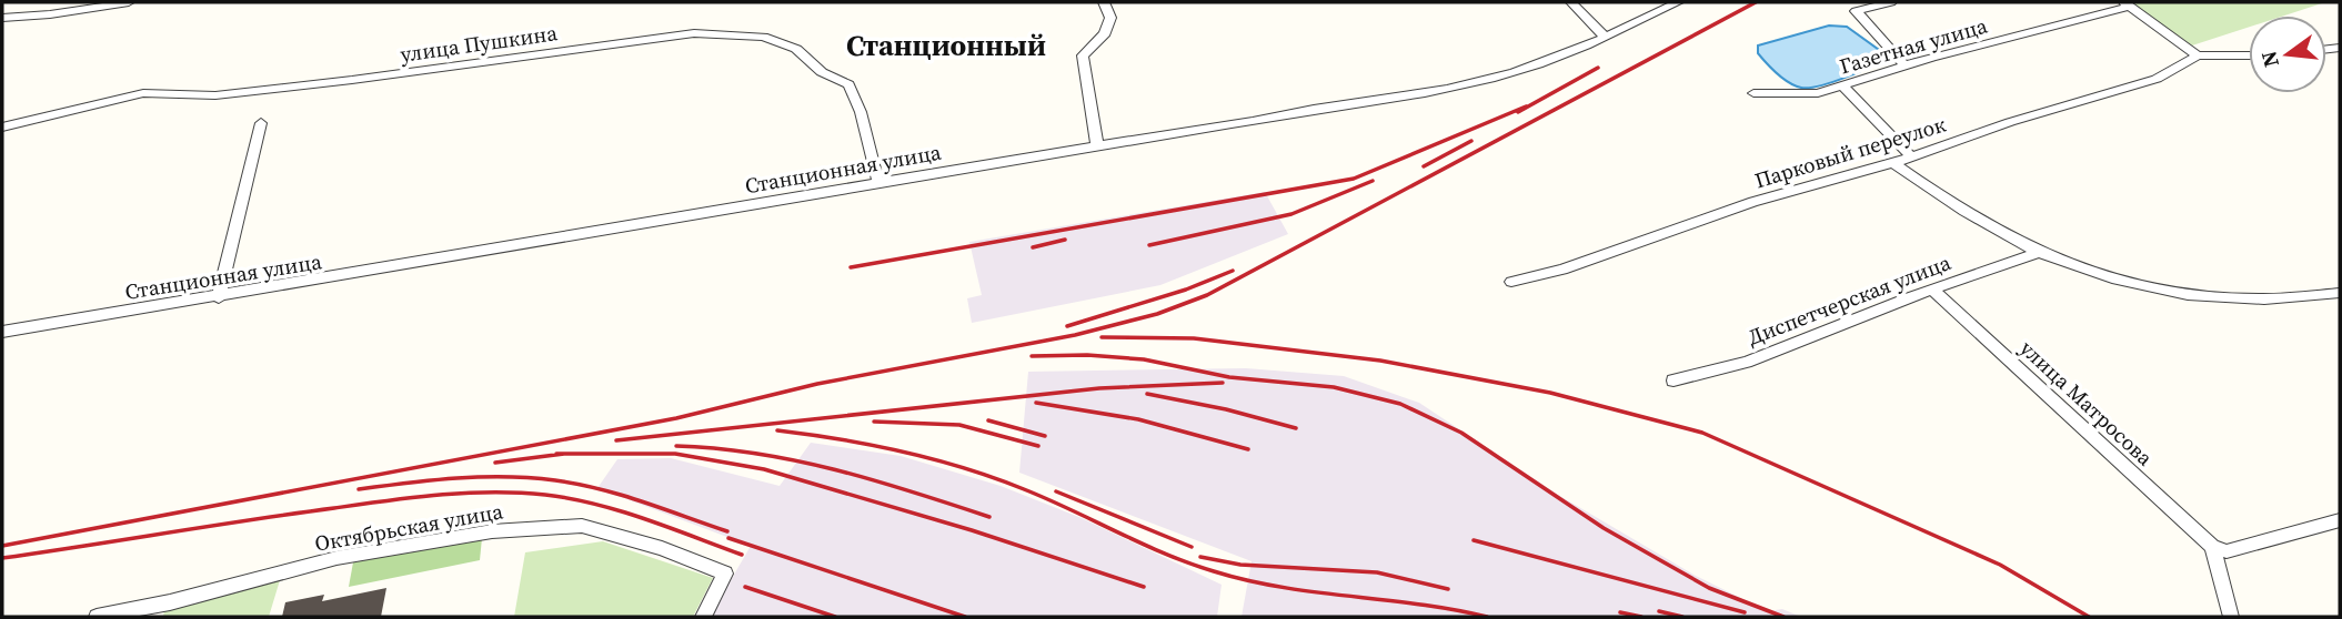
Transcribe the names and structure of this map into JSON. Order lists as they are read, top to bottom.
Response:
{
  "streets": {
    "street": [
      "улица Пушкина",
      "Газетная улица",
      "Парковый переулок",
      "Станционная улица",
      "Диспетчерская улица",
      "улица Матросова",
      "Октябрьская улица"
    ]
  },
  "crossings": [
    ["улица Пушкина", "Станционная улица"],
    ["Диспетчерская улица", "улица Матросова"]
  ],
  "districts": ["Станционный"],
  "north": "left"
}
